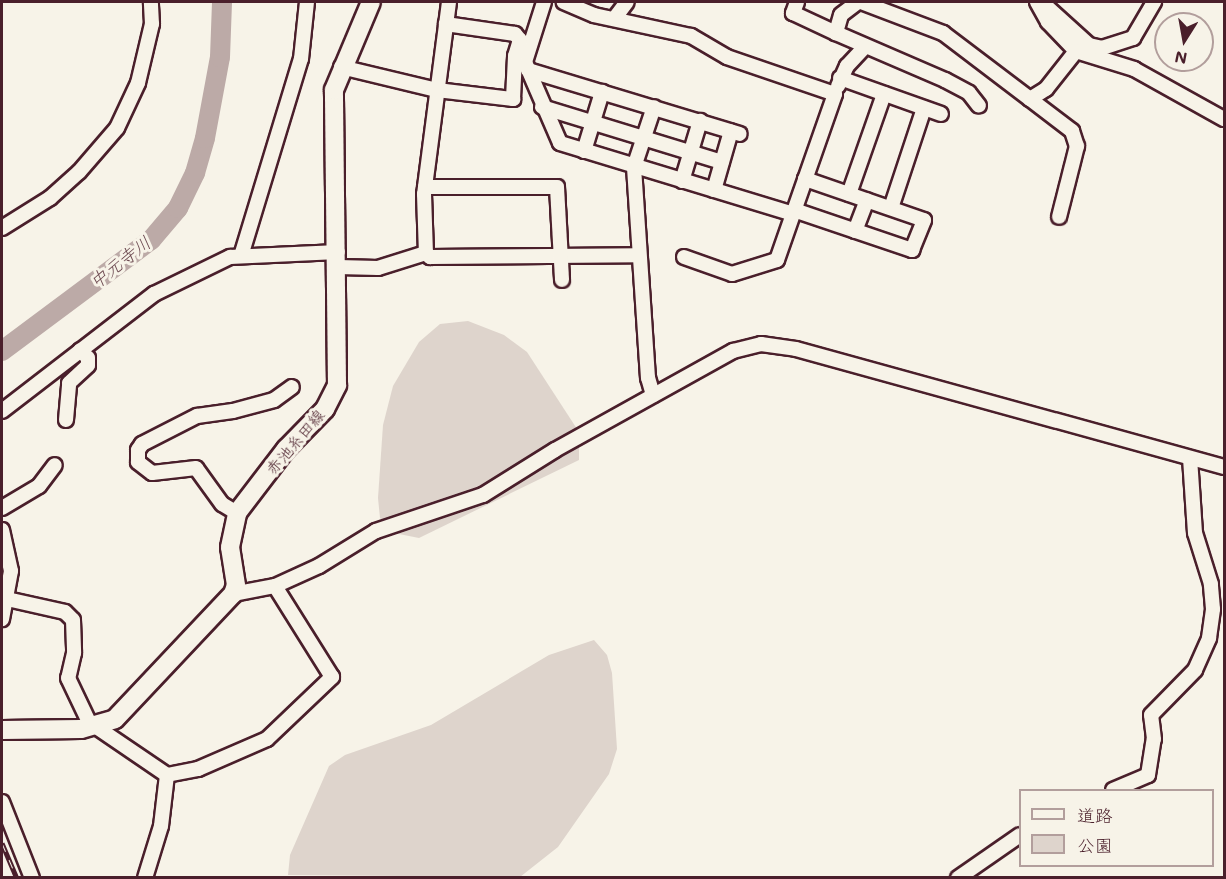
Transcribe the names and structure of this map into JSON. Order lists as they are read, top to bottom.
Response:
{
  "streets": {
    "main road": ["赤池糸田線"]
  },
  "water": ["中元寺川"],
  "legend": ["道路", "公園"],
  "north": "bottom"
}
